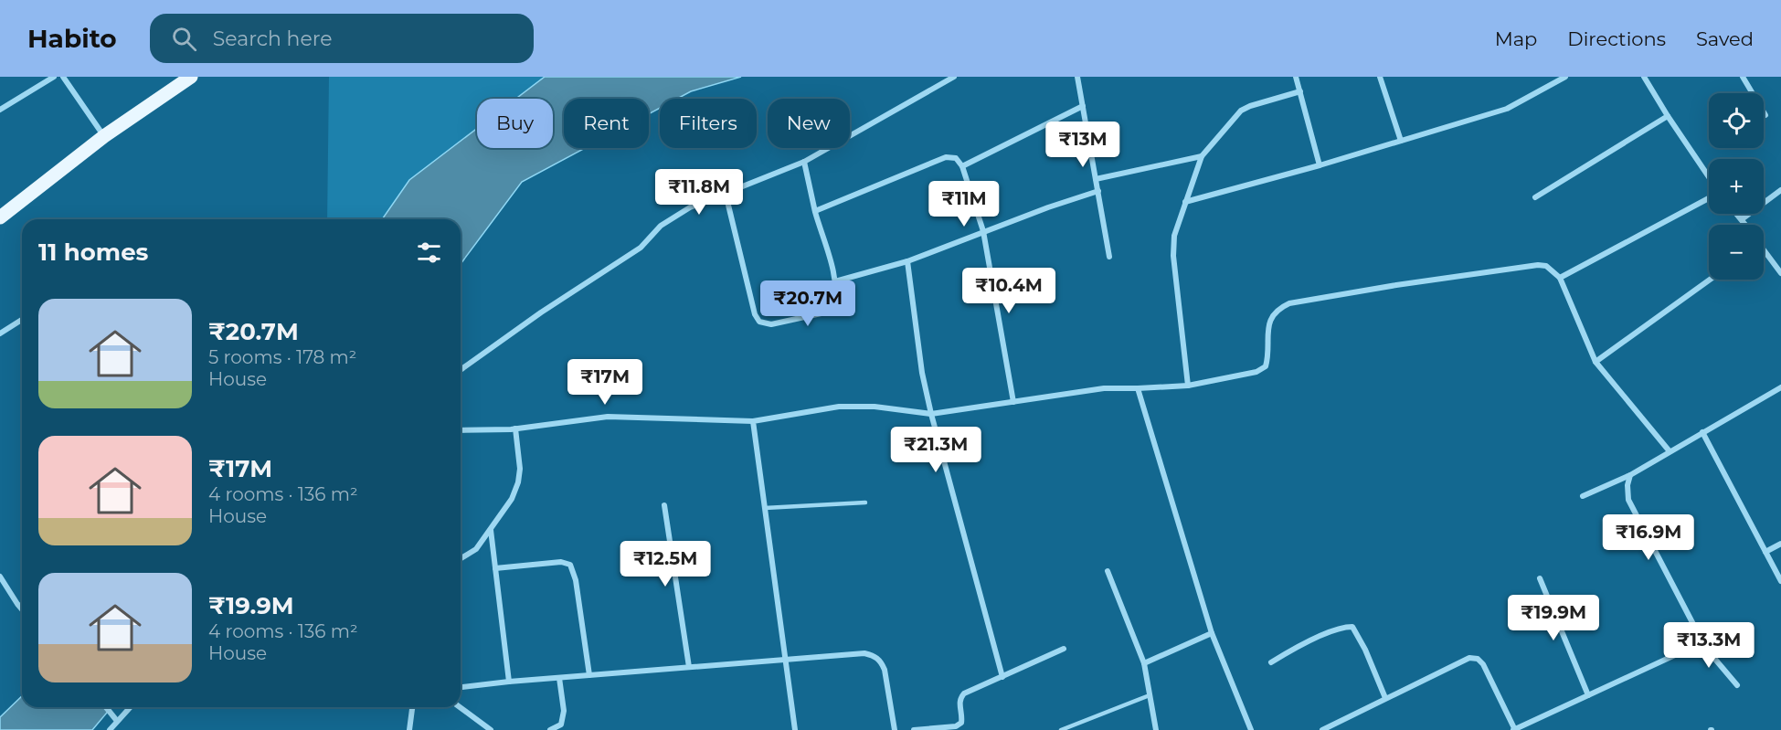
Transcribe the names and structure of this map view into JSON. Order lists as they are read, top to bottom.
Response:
{
  "page": {
    "header": "Habito",
    "search": "Search here",
    "nav": ["Map", "Directions", "Saved"],
    "map_buttons": ["+", "−"],
    "chip": [
      "Buy",
      "Rent",
      "Filters",
      "New"
    ],
    "price": [
      "₹13M",
      "₹11.8M",
      "₹11M",
      "₹10.4M",
      "₹20.7M",
      "₹17M",
      "₹21.3M",
      "₹16.9M",
      "₹12.5M",
      "₹19.9M",
      "₹13.3M"
    ],
    "heading": "11 homes",
    "list": [
      {
        "name": "₹20.7M",
        "note": "5 rooms · 178 m² · House"
      },
      {
        "name": "₹17M",
        "note": "4 rooms · 136 m² · House"
      },
      {
        "name": "₹19.9M",
        "note": "4 rooms · 136 m² · House"
      }
    ]
  }
}
